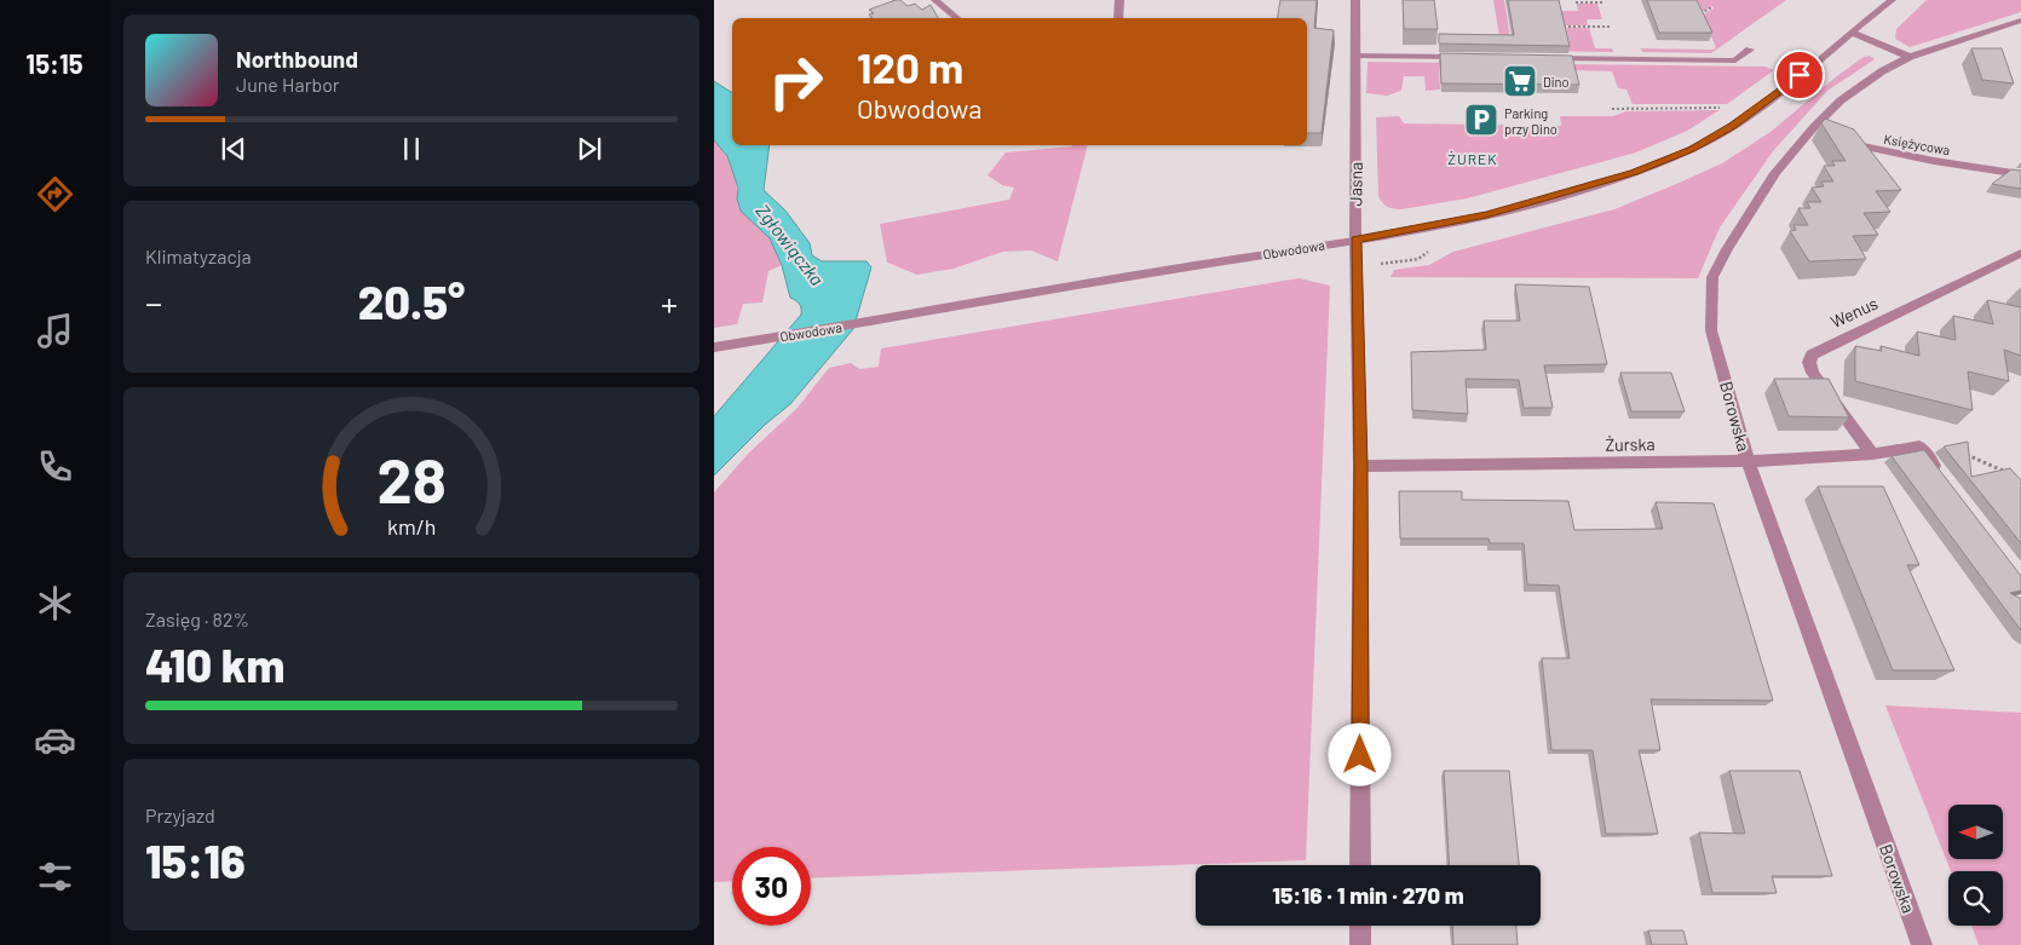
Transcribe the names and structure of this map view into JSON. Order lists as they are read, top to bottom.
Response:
{
  "streets": {
    "street": [
      "Księżycowa",
      "Jasna",
      "Obwodowa",
      "Wenus",
      "Borowska",
      "Żurska"
    ]
  },
  "crossings": [
    ["Księżycowa", "Borowska"],
    ["Jasna", "Obwodowa"],
    ["Jasna", "Żurska"],
    ["Wenus", "Żurska"],
    ["Borowska", "Żurska"]
  ],
  "districts": ["ŻUREK"],
  "water": ["Zgłowiączka"],
  "places": {
    "supermarket": ["Dino"],
    "parking": ["Parking przy Dino"]
  },
  "north": "left",
  "page": {
    "tabs": "15:15",
    "turn": ["120 m", "Obwodowa"],
    "song": ["Northbound", "June Harbor"],
    "tile": [
      "Klimatyzacja",
      ["Zasięg · 82%", "410 km"],
      ["Przyjazd", "15:16"]
    ],
    "heat": ["−", "20.5°", "+"],
    "limit": "30",
    "trip": "15:16 · 1 min · 270 m",
    "gauge": ["28", "km/h"]
  }
}
